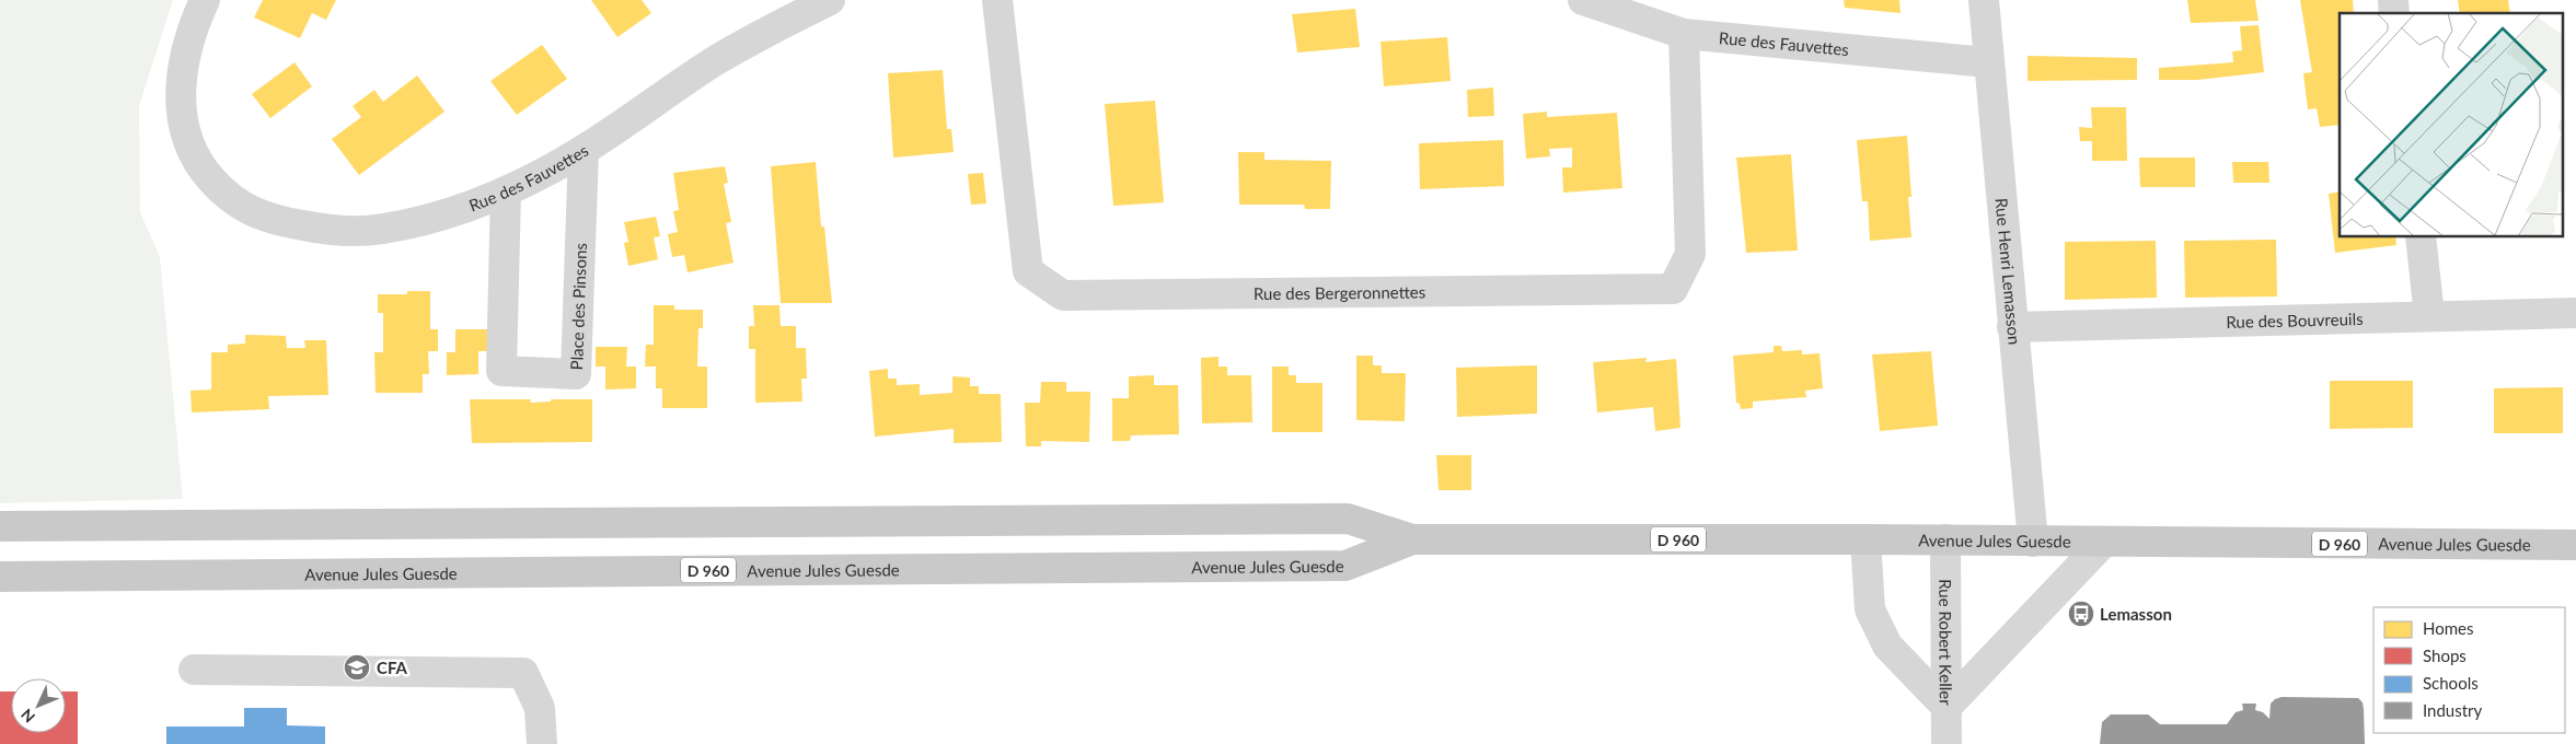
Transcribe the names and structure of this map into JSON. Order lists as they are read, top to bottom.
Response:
{
  "streets": {
    "main road": ["D 960", "Avenue Jules Guesde"],
    "street": [
      "Rue des Fauvettes",
      "Rue Henri Lemasson",
      "Rue des Bergeronnettes",
      "Place des Pinsons",
      "Rue des Bouvreuils",
      "Rue Robert Keller"
    ]
  },
  "crossings": [
    ["Rue des Fauvettes", "Rue Henri Lemasson"],
    ["Rue des Fauvettes", "Rue des Bergeronnettes"],
    ["Rue des Fauvettes", "Place des Pinsons"],
    ["Rue Henri Lemasson", "Rue des Bouvreuils"],
    ["Rue Henri Lemasson", "Avenue Jules Guesde"],
    ["Avenue Jules Guesde", "Rue Robert Keller"]
  ],
  "places": {
    "bus stop": ["Lemasson"],
    "school or university": ["CFA"]
  },
  "legend": [
    "Homes",
    "Shops",
    "Schools",
    "Industry"
  ],
  "north": "bottom left"
}
